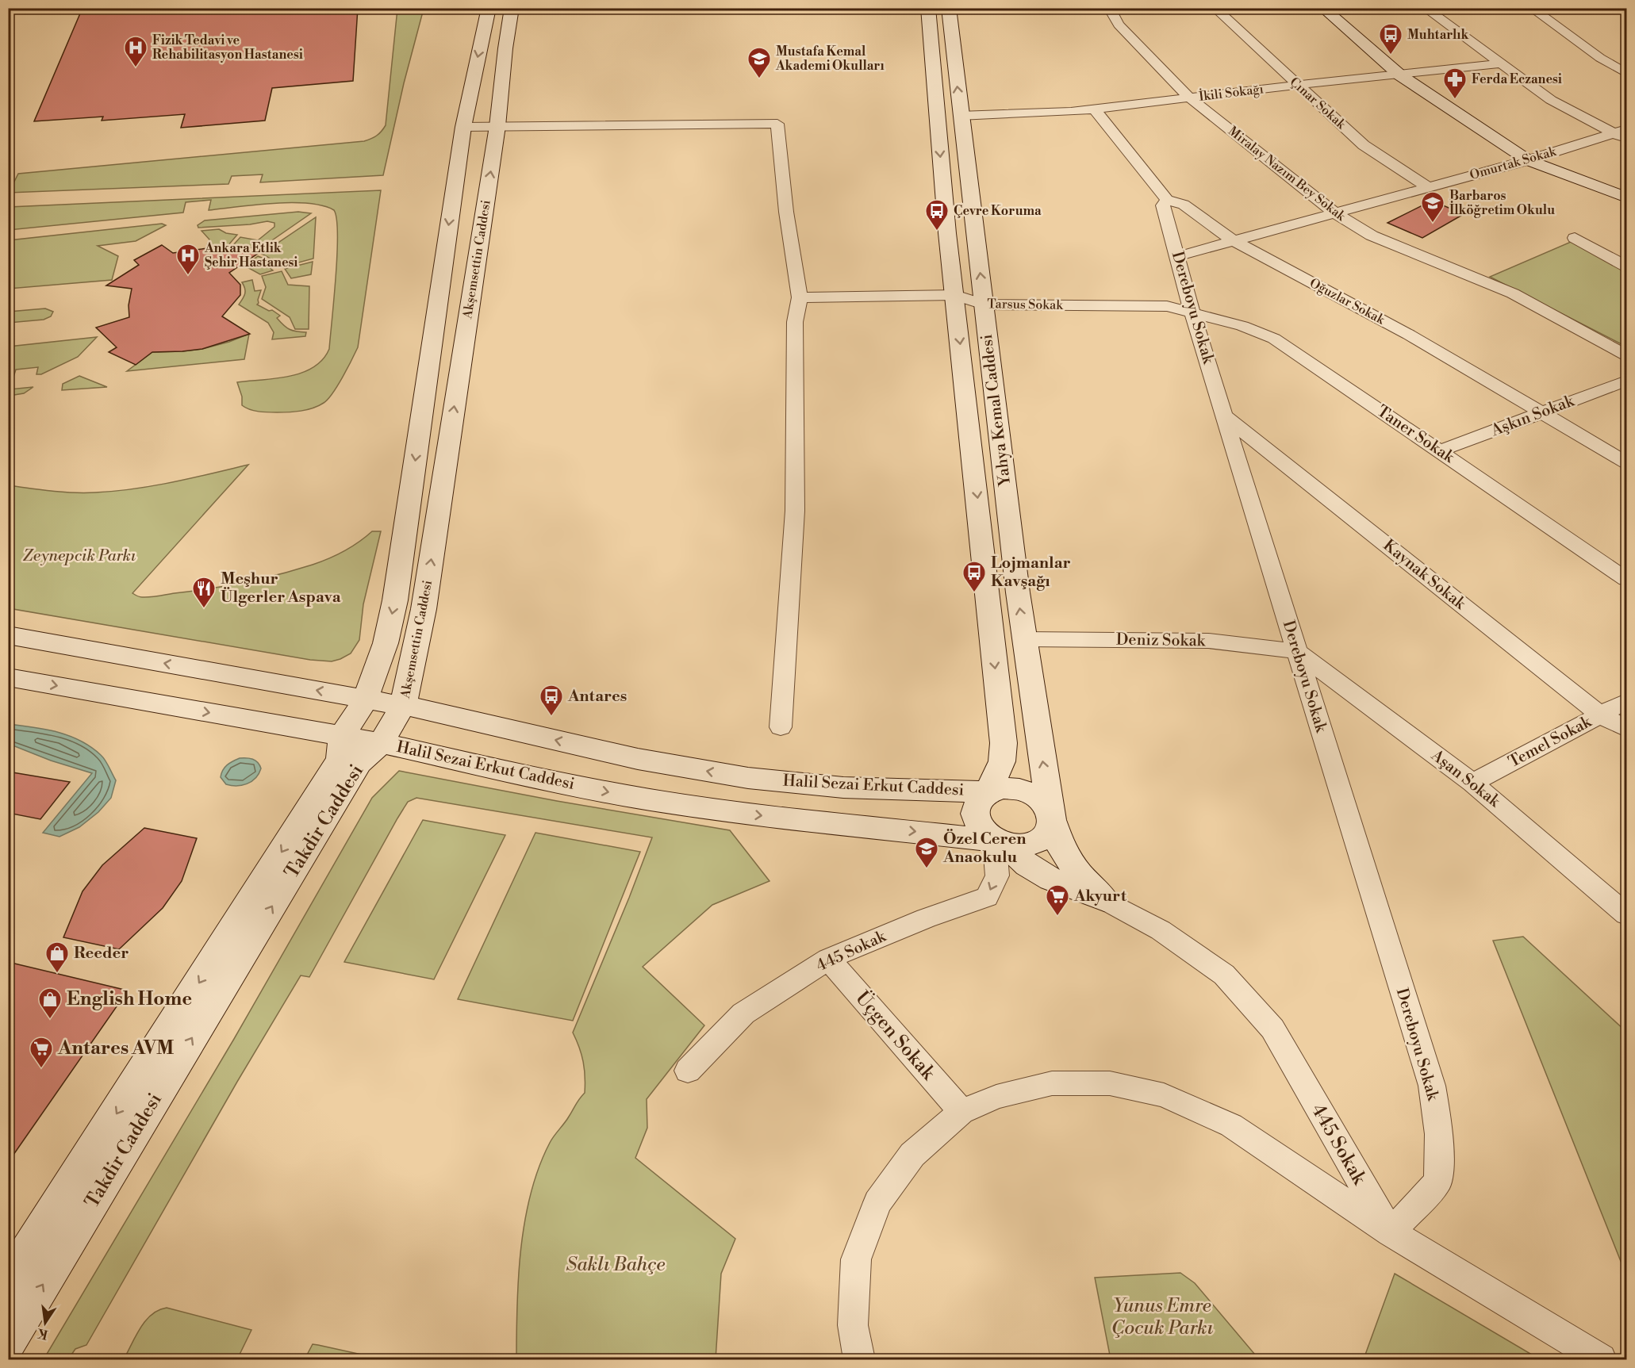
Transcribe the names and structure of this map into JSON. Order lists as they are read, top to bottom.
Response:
{
  "streets": {
    "main road": [
      "Akşemsettin Caddesi",
      "Yahya Kemal Caddesi",
      "Halil Sezai Erkut Caddesi",
      "Takdir Caddesi",
      "445 Sokak"
    ],
    "street": [
      "İkili Sokağı",
      "Çınar Sokak",
      "Omurtak Sokak",
      "Miralay Nazım Bey Sokak",
      "Oğuzlar Sokak",
      "Tarsus Sokak",
      "Dereboyu Sokak",
      "Aşkın Sokak",
      "Taner Sokak",
      "Kaynak Sokak",
      "Deniz Sokak",
      "Temel Sokak",
      "Aşan Sokak",
      "Üçgen Sokak"
    ]
  },
  "crossings": [
    ["İkili Sokağı", "Çınar Sokak"],
    ["İkili Sokağı", "Miralay Nazım Bey Sokak"],
    ["İkili Sokağı", "Yahya Kemal Caddesi"],
    ["Çınar Sokak", "Omurtak Sokak"],
    ["Omurtak Sokak", "Miralay Nazım Bey Sokak"],
    ["Omurtak Sokak", "Oğuzlar Sokak"],
    ["Omurtak Sokak", "Dereboyu Sokak"],
    ["Akşemsettin Caddesi", "Halil Sezai Erkut Caddesi"],
    ["Oğuzlar Sokak", "Dereboyu Sokak"],
    ["Oğuzlar Sokak", "Aşkın Sokak"],
    ["Tarsus Sokak", "Dereboyu Sokak"],
    ["Tarsus Sokak", "Yahya Kemal Caddesi"],
    ["Tarsus Sokak", "Taner Sokak"],
    ["Dereboyu Sokak", "Taner Sokak"],
    ["Dereboyu Sokak", "Kaynak Sokak"],
    ["Dereboyu Sokak", "Deniz Sokak"],
    ["Dereboyu Sokak", "Aşan Sokak"],
    ["Dereboyu Sokak", "445 Sokak"],
    ["Yahya Kemal Caddesi", "Deniz Sokak"],
    ["Yahya Kemal Caddesi", "Halil Sezai Erkut Caddesi"],
    ["Yahya Kemal Caddesi", "445 Sokak"],
    ["Aşkın Sokak", "Taner Sokak"],
    ["Kaynak Sokak", "Temel Sokak"],
    ["Deniz Sokak", "Aşan Sokak"],
    ["Temel Sokak", "Aşan Sokak"],
    ["Halil Sezai Erkut Caddesi", "Takdir Caddesi"],
    ["Halil Sezai Erkut Caddesi", "445 Sokak"],
    ["445 Sokak", "Üçgen Sokak"]
  ],
  "parks": ["Zeynepcik Parkı", "Saklı Bahçe", "Yunus Emre Çocuk Parkı"],
  "places": {
    "bus stop": [
      "Muhtarlık",
      "Çevre Koruma",
      "Lojmanlar Kavşağı",
      "Antares"
    ],
    "hospital": ["Fizik Tedavi ve Rehabilitasyon Hastanesi", "Ankara Etlik Şehir Hastanesi"],
    "school or university": ["Mustafa Kemal Akademi Okulları", "Barbaros İlköğretim Okulu", "Özel Ceren Anaokulu"],
    "pharmacy": ["Ferda Eczanesi"],
    "restaurant": ["Meşhur Ülgerler Aspava"],
    "supermarket": ["Akyurt", "Antares AVM"],
    "shop": ["Reeder", "English Home"]
  },
  "north": "bottom"
}
